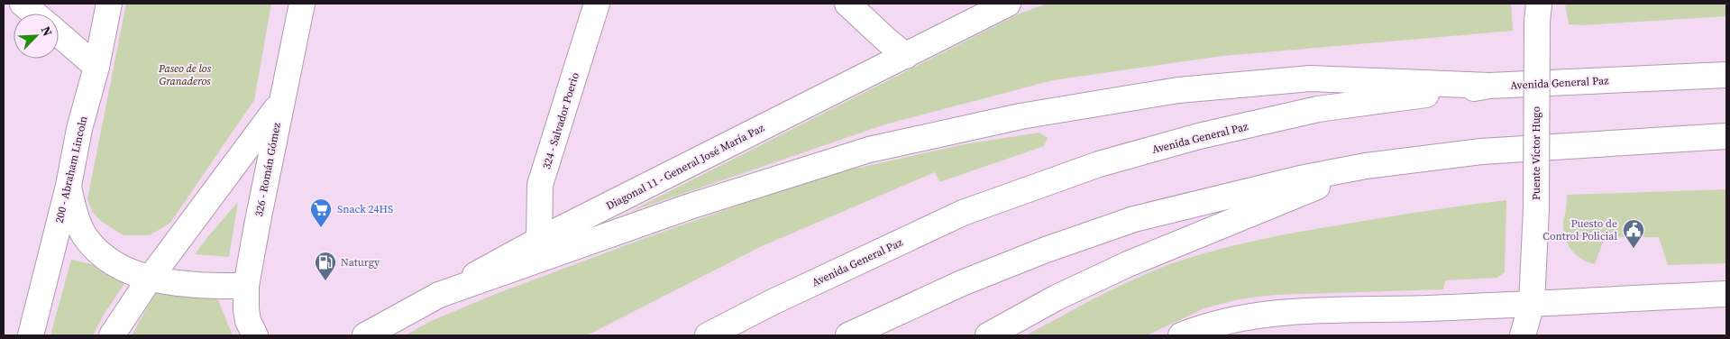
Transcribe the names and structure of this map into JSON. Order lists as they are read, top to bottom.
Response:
{
  "streets": {
    "main road": [
      "Avenida General Paz",
      "324 - Salvador Poerio",
      "Puente Víctor Hugo",
      "Diagonal 11 - General José María Paz",
      "200 - Abraham Lincoln",
      "326 - Román Gómez"
    ]
  },
  "crossings": [
    ["324 - Salvador Poerio", "Diagonal 11 - General José María Paz"]
  ],
  "parks": ["Paseo de los Granaderos"],
  "places": {
    "supermarket": ["Snack 24HS"],
    "public building": ["Puesto de Control Policial"],
    "fuel station": ["Naturgy"]
  },
  "north": "top right"
}
